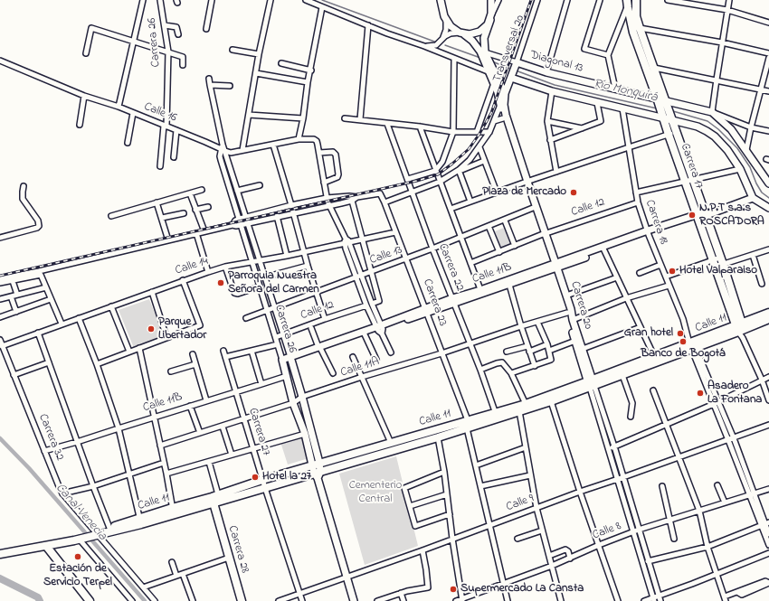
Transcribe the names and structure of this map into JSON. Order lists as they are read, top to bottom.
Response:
{
  "streets": {
    "main road": ["Carrera 17", "Calle 11", "Carrera 28"],
    "street": [
      "Carrera 26",
      "Transversal 20",
      "Diagonal 13",
      "Calle 16",
      "Calle 12",
      "Carrera 18",
      "Calle 13",
      "Calle 14",
      "Carrera 22",
      "Calle 11B",
      "Carrera 23",
      "Carrera 20",
      "Calle 11A",
      "Carrera 27",
      "Carrera 32",
      "Calle 9",
      "Calle 8"
    ]
  },
  "crossings": [
    ["Carrera 26", "Calle 16"],
    ["Carrera 26", "Calle 12"],
    ["Carrera 26", "Calle 13"],
    ["Carrera 26", "Calle 14"],
    ["Carrera 26", "Calle 11B"],
    ["Carrera 26", "Calle 11"],
    ["Carrera 26", "Calle 11A"],
    ["Carrera 26", "Calle 9"],
    ["Transversal 20", "Diagonal 13"],
    ["Transversal 20", "Carrera 20"],
    ["Diagonal 13", "Carrera 17"],
    ["Diagonal 13", "Carrera 20"],
    ["Carrera 17", "Calle 11B"],
    ["Carrera 17", "Calle 11"],
    ["Calle 12", "Carrera 18"],
    ["Calle 12", "Carrera 20"],
    ["Carrera 18", "Calle 11B"],
    ["Carrera 18", "Calle 11"],
    ["Carrera 18", "Calle 9"],
    ["Carrera 18", "Calle 8"],
    ["Calle 13", "Carrera 22"],
    ["Calle 13", "Carrera 23"],
    ["Calle 13", "Carrera 20"],
    ["Calle 14", "Carrera 23"],
    ["Calle 14", "Carrera 32"],
    ["Carrera 22", "Calle 11B"],
    ["Carrera 22", "Calle 11"],
    ["Carrera 22", "Calle 11A"],
    ["Calle 11B", "Carrera 23"],
    ["Calle 11B", "Carrera 20"],
    ["Calle 11B", "Carrera 27"],
    ["Calle 11B", "Carrera 32"],
    ["Carrera 23", "Calle 11"],
    ["Carrera 23", "Calle 11A"],
    ["Carrera 23", "Calle 9"],
    ["Carrera 23", "Calle 8"],
    ["Carrera 20", "Calle 11"],
    ["Carrera 20", "Calle 11A"],
    ["Carrera 20", "Calle 9"],
    ["Carrera 20", "Calle 8"],
    ["Calle 11", "Carrera 27"],
    ["Calle 11", "Carrera 32"],
    ["Calle 11", "Carrera 28"],
    ["Calle 11A", "Carrera 27"],
    ["Carrera 27", "Calle 9"]
  ],
  "water": ["Río Monquirá", "Canal Venecia"],
  "parks": ["Cementerio Central"],
  "places": [
    "Plaza de Mercado",
    "N.P.T s.a.s ROSCADORA",
    "Hotel Valparaiso",
    "Parroquia Nuestra Señora del Carmen",
    "Parque Libertador",
    "Gran hotel",
    "Banco de Bogotá",
    "Asadero La Fontana",
    "Hotel la 27",
    "Estación de Servicio Terpel",
    "Supermercado La Cansta"
  ]
}
